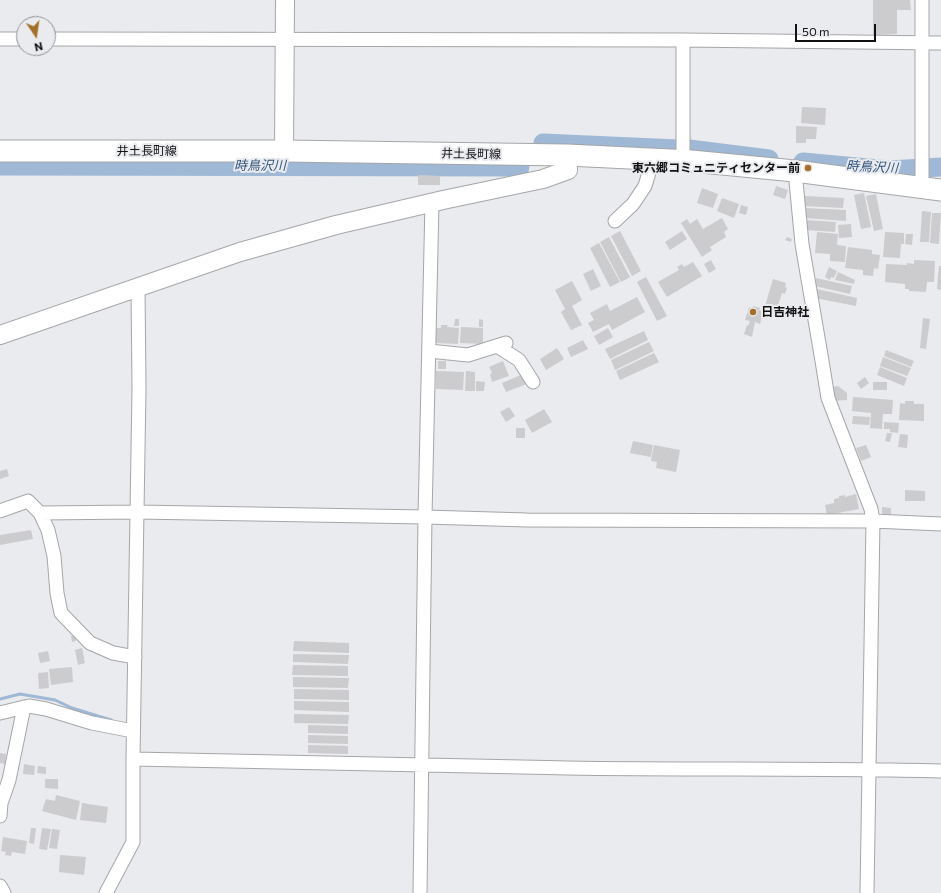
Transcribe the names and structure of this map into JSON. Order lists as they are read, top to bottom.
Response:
{
  "streets": {
    "main road": ["井土長町線"]
  },
  "water": ["時鳥沢川"],
  "places": ["東六郷コミュニティセンター前", "日吉神社"],
  "scale_bar": "50 m",
  "north": "bottom"
}
